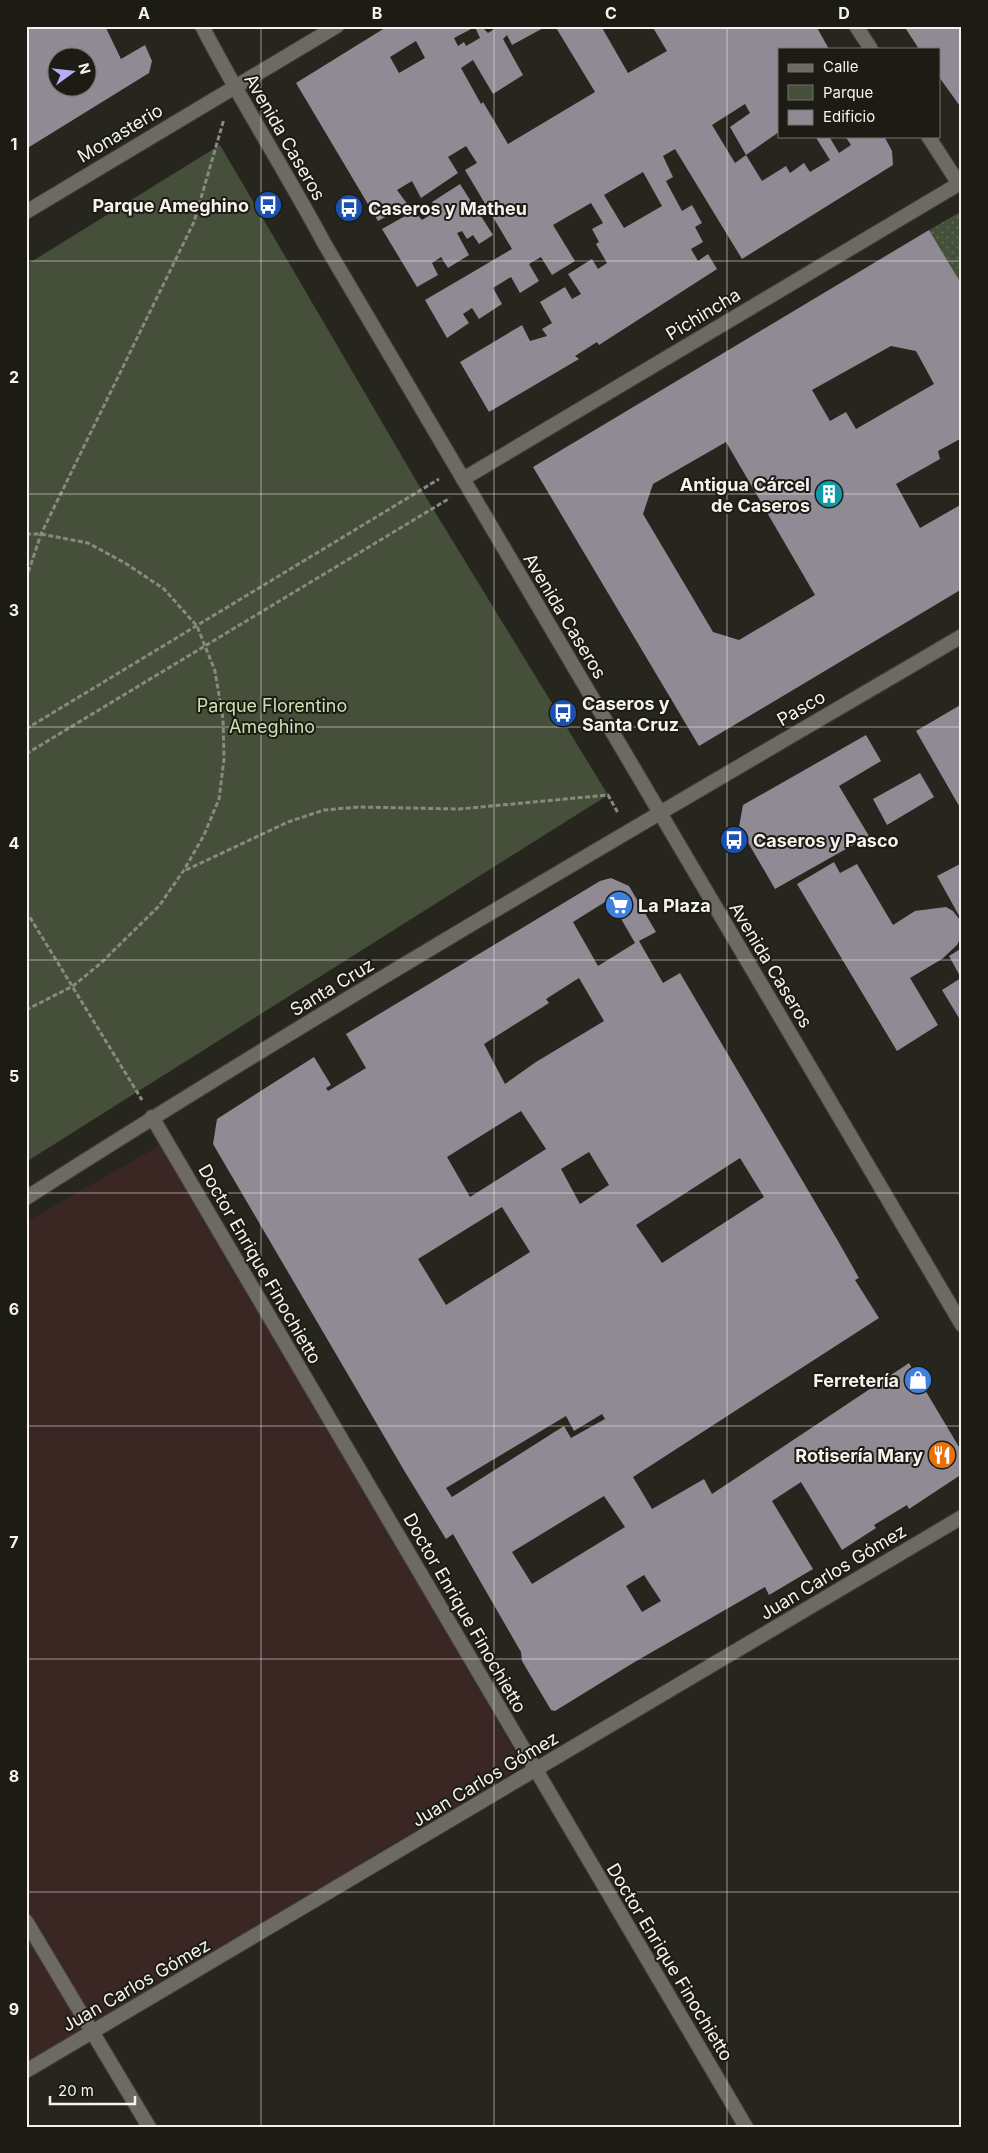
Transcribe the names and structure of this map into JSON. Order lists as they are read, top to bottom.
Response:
{
  "streets": {
    "street": [
      "Monasterio",
      "Avenida Caseros",
      "Pichincha",
      "Pasco",
      "Santa Cruz",
      "Doctor Enrique Finochietto",
      "Juan Carlos Gómez"
    ]
  },
  "crossings": [
    ["Monasterio", "Avenida Caseros"],
    ["Avenida Caseros", "Pichincha"],
    ["Avenida Caseros", "Pasco"],
    ["Avenida Caseros", "Santa Cruz"],
    ["Pasco", "Santa Cruz"],
    ["Santa Cruz", "Doctor Enrique Finochietto"],
    ["Doctor Enrique Finochietto", "Juan Carlos Gómez"]
  ],
  "parks": ["Parque Florentino Ameghino"],
  "places": {
    "bus stop": [
      "Parque Ameghino",
      "Caseros y Matheu",
      "Caseros y Santa Cruz",
      "Caseros y Pasco"
    ],
    "building": ["Antigua Cárcel de Caseros"],
    "supermarket": ["La Plaza"],
    "shop": ["Ferretería"],
    "restaurant": ["Rotisería Mary"]
  },
  "legend": ["Calle", "Parque", "Edificio"],
  "scale_bar": "20 m",
  "north": "right",
  "grid": {
    "columns": [
      "A",
      "B",
      "C",
      "D"
    ],
    "rows": [
      "1",
      "2",
      "3",
      "4",
      "5",
      "6",
      "7",
      "8",
      "9"
    ]
  }
}
